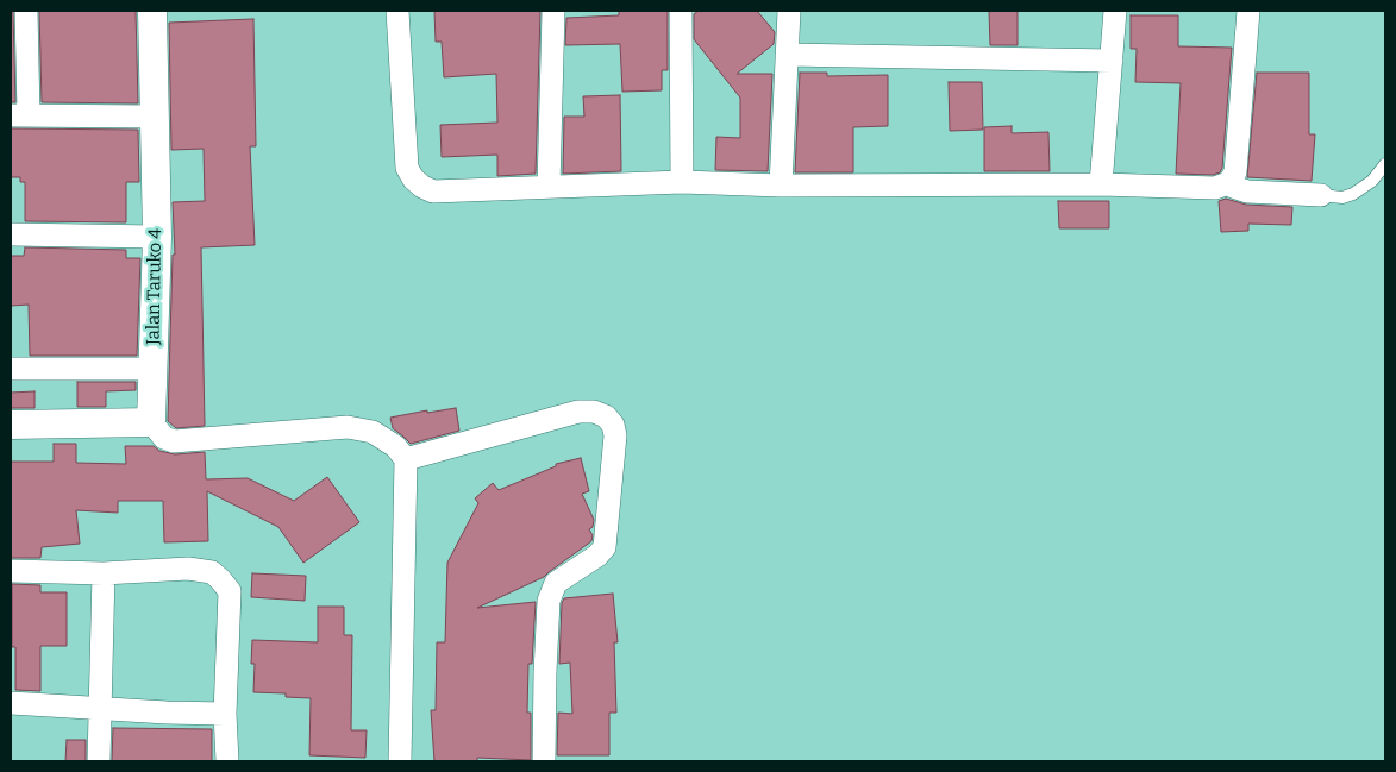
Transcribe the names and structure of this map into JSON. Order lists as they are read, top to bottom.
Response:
{
  "streets": {
    "street": ["Jalan Taruko 4"]
  }
}
